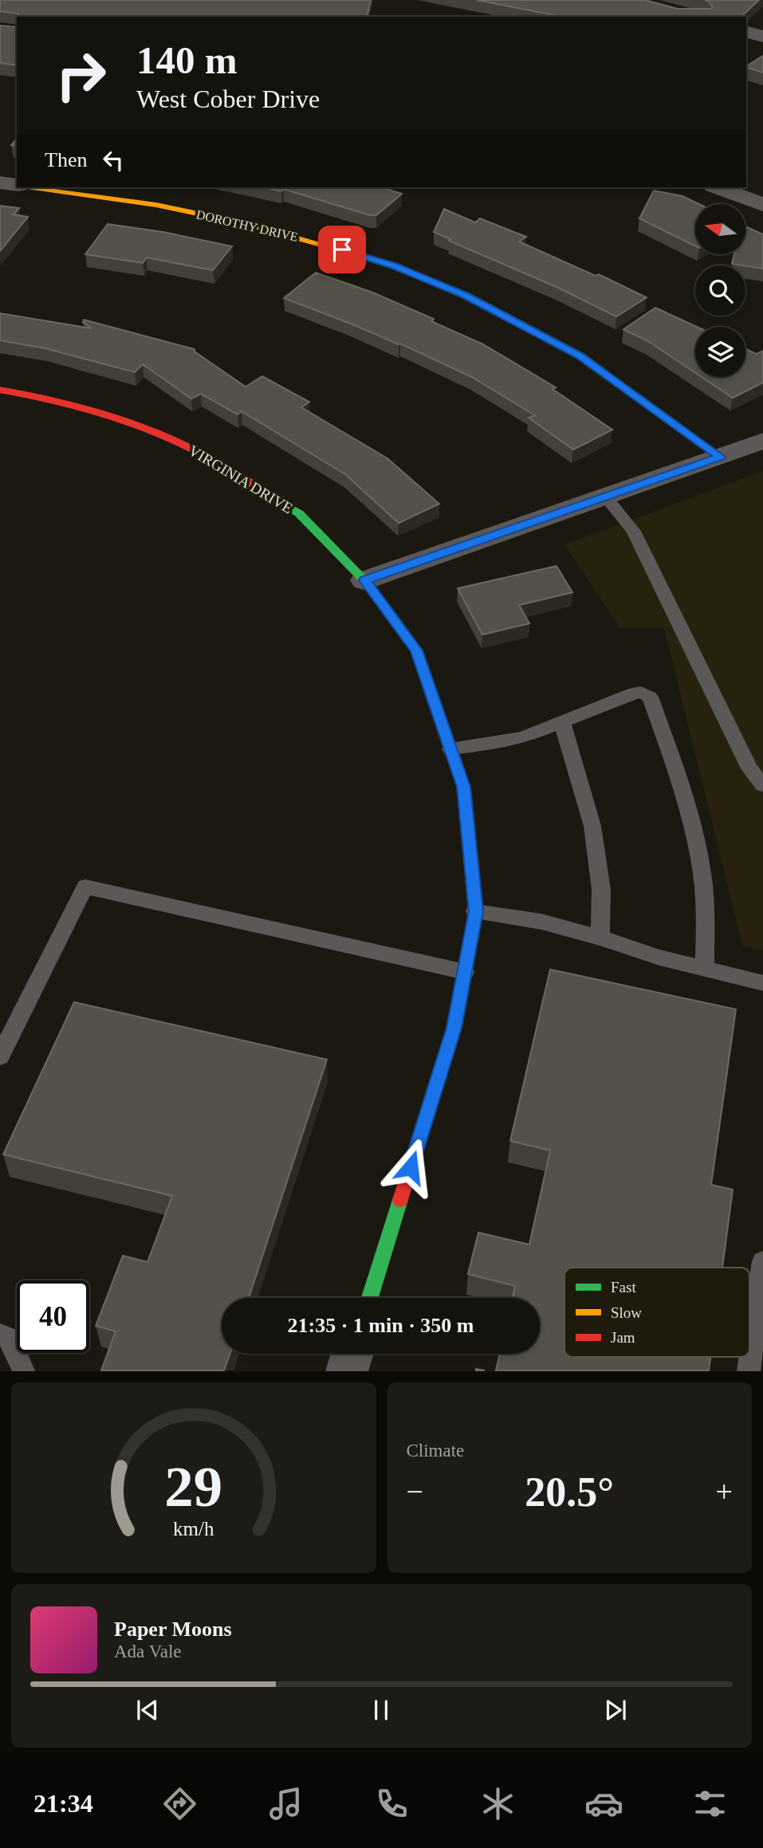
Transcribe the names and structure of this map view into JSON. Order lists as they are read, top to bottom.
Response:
{
  "streets": {
    "street": ["DOROTHY DRIVE", "VIRGINIA DRIVE"]
  },
  "legend": ["Fast", "Slow", "Jam"],
  "north": "left",
  "page": {
    "turn": ["140 m", "West Cober Drive"],
    "then": "Then",
    "limit": "40",
    "trip": "21:35 · 1 min · 350 m",
    "tile": "Climate",
    "heat": ["−", "20.5°", "+"],
    "song": ["Paper Moons", "Ada Vale"],
    "tabs": "21:34",
    "gauge": ["29", "km/h"]
  }
}
